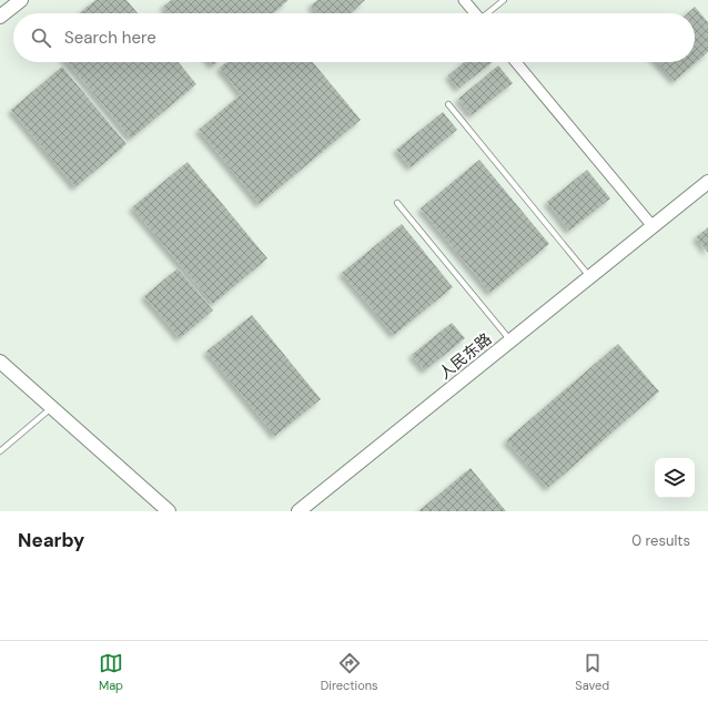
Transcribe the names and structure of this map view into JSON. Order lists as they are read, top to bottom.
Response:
{
  "streets": {
    "street": ["人民东路"]
  },
  "page": {
    "search": "Search here",
    "heading": ["Nearby", "0 results"],
    "nav": ["Map", "Directions", "Saved"]
  }
}
